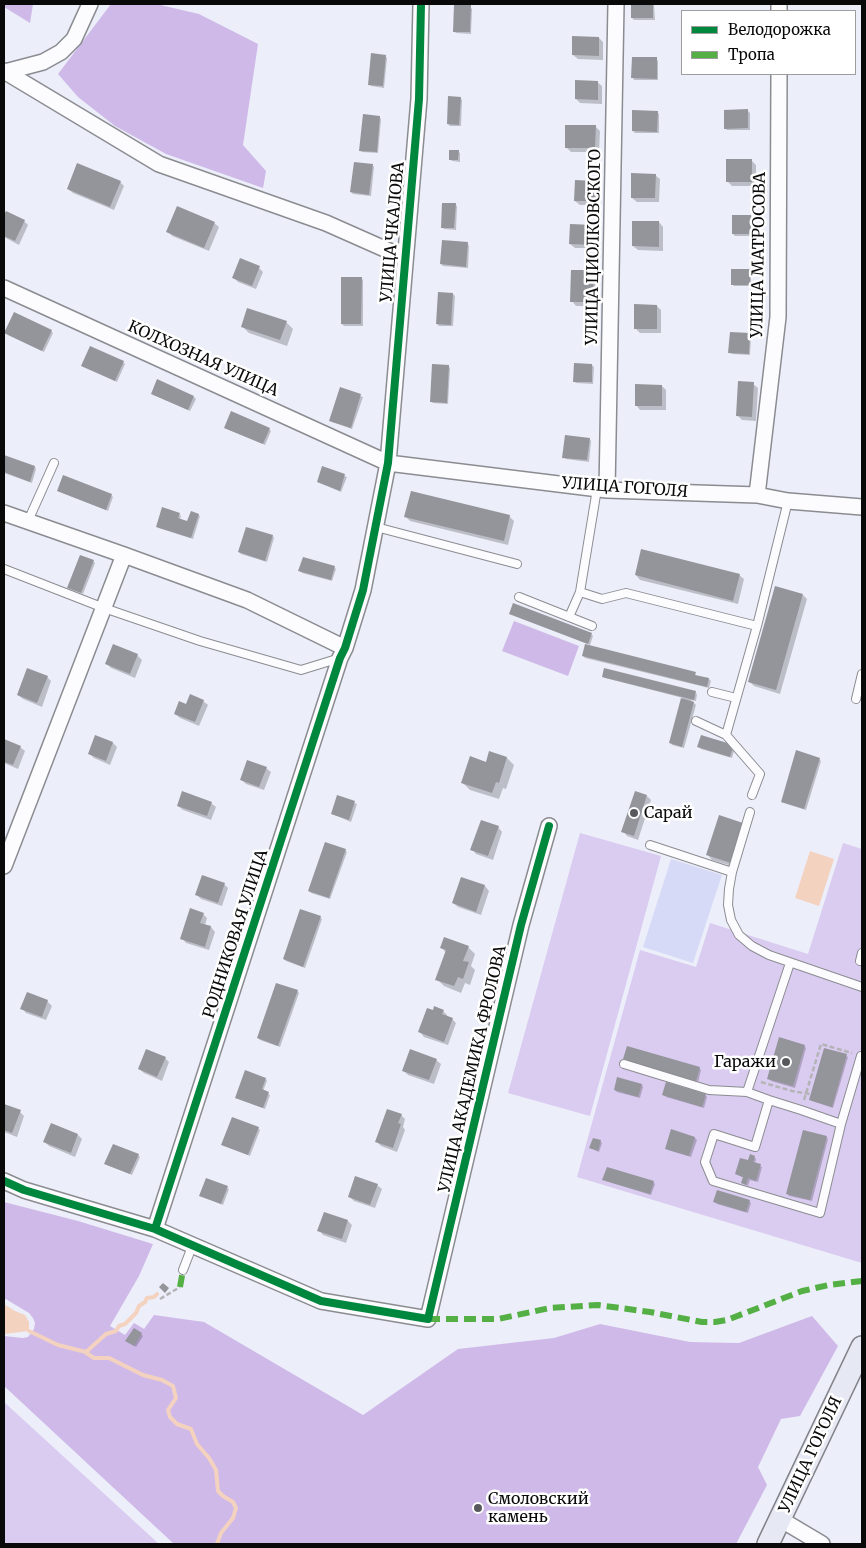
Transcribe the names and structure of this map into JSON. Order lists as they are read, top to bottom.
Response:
{
  "streets": {
    "main road": ["УЛИЦА ГОГОЛЯ"],
    "street": [
      "УЛИЦА ЧКАЛОВА",
      "УЛИЦА ЦИОЛКОВСКОГО",
      "УЛИЦА МАТРОСОВА",
      "КОЛХОЗНАЯ УЛИЦА",
      "РОДНИКОВАЯ УЛИЦА",
      "УЛИЦА АКАДЕМИКА ФРОЛОВА"
    ]
  },
  "crossings": [
    ["УЛИЦА ЧКАЛОВА", "КОЛХОЗНАЯ УЛИЦА"],
    ["УЛИЦА ЧКАЛОВА", "УЛИЦА ГОГОЛЯ"],
    ["УЛИЦА ЧКАЛОВА", "РОДНИКОВАЯ УЛИЦА"],
    ["УЛИЦА ЦИОЛКОВСКОГО", "УЛИЦА ГОГОЛЯ"],
    ["УЛИЦА МАТРОСОВА", "УЛИЦА ГОГОЛЯ"],
    ["КОЛХОЗНАЯ УЛИЦА", "УЛИЦА ГОГОЛЯ"]
  ],
  "places": ["Сарай", "Гаражи", "Смоловский камень"],
  "legend": ["Велодорожка", "Тропа"]
}
